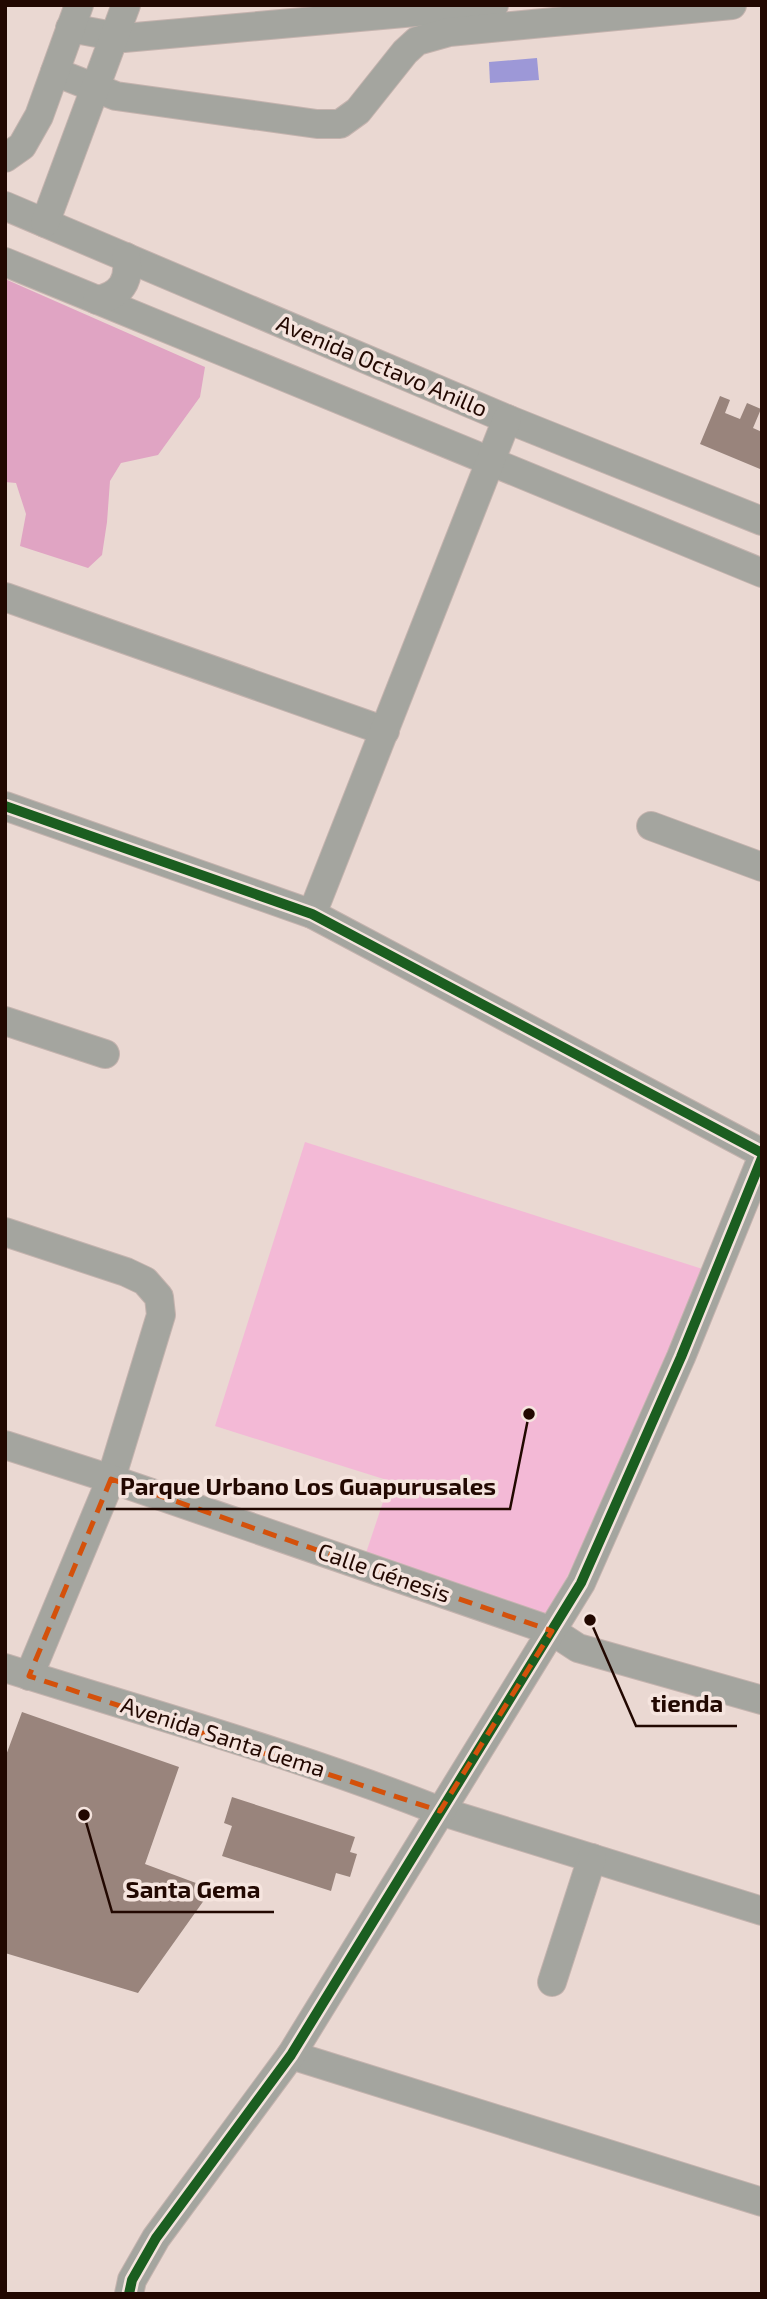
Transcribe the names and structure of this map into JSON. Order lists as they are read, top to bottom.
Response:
{
  "streets": {
    "street": ["Avenida Octavo Anillo", "Calle Génesis", "Avenida Santa Gema"]
  },
  "places": ["Parque Urbano Los Guapurusales", "tienda", "Santa Gema"]
}
